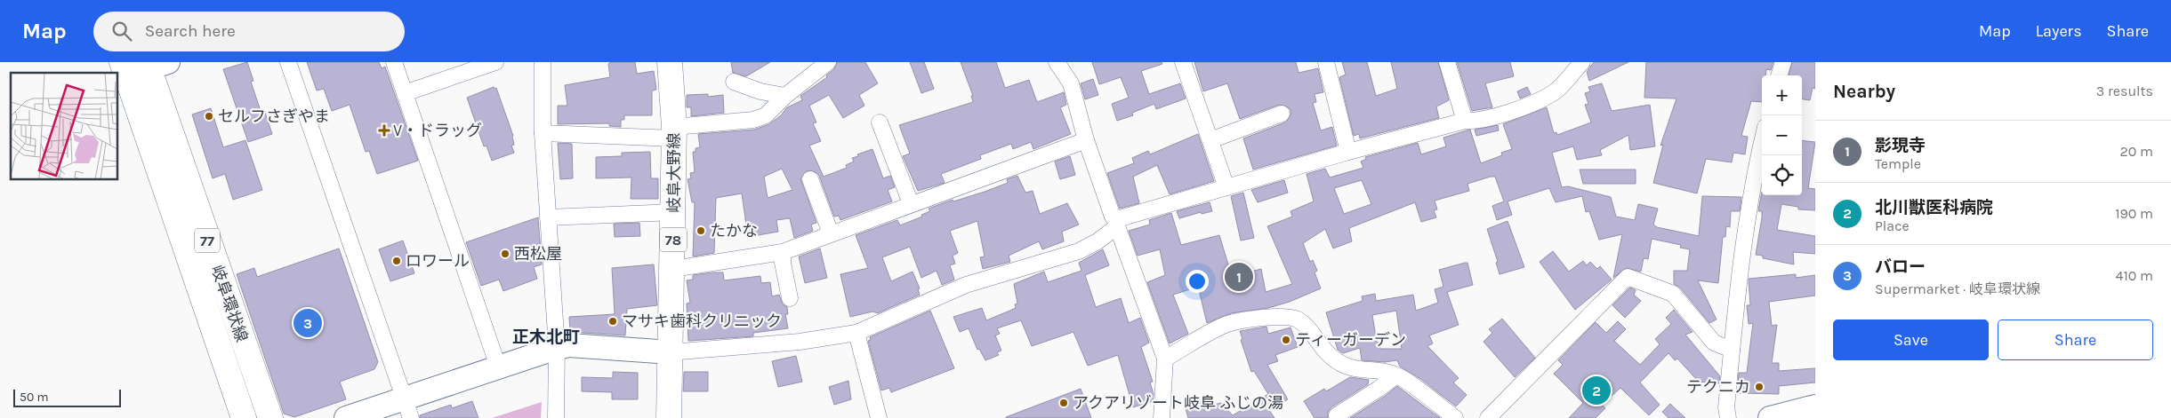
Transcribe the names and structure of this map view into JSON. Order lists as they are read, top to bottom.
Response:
{
  "streets": {
    "main road": [
      "岐阜大野線",
      "78",
      "77",
      "岐阜環状線"
    ]
  },
  "districts": ["正木北町"],
  "places": {
    "other": [
      "セルフさぎやま",
      "たかな",
      "西松屋",
      "ロワール",
      "マサキ歯科クリニック",
      "ティーガーデン",
      "テクニカ",
      "アクアリゾート岐阜 ふじの湯"
    ],
    "health": ["V・ドラッグ"]
  },
  "scale_bar": "50 m",
  "page": {
    "header": "Map",
    "search": "Search here",
    "nav": ["Map", "Layers", "Share"],
    "heading": ["Nearby", "3 results"],
    "map_buttons": ["+", "−"],
    "list": [
      {
        "mark": "1",
        "name": "影現寺",
        "note": "Temple",
        "value": "20 m"
      },
      {
        "mark": "2",
        "name": "北川獣医科病院",
        "note": "Place",
        "value": "190 m"
      },
      {
        "mark": "3",
        "name": "バロー",
        "note": "Supermarket · 岐阜環状線",
        "value": "410 m"
      }
    ],
    "pins": ["1", "3", "2"],
    "buttons": ["Save", "Share"],
    "scale": "50 m"
  }
}
